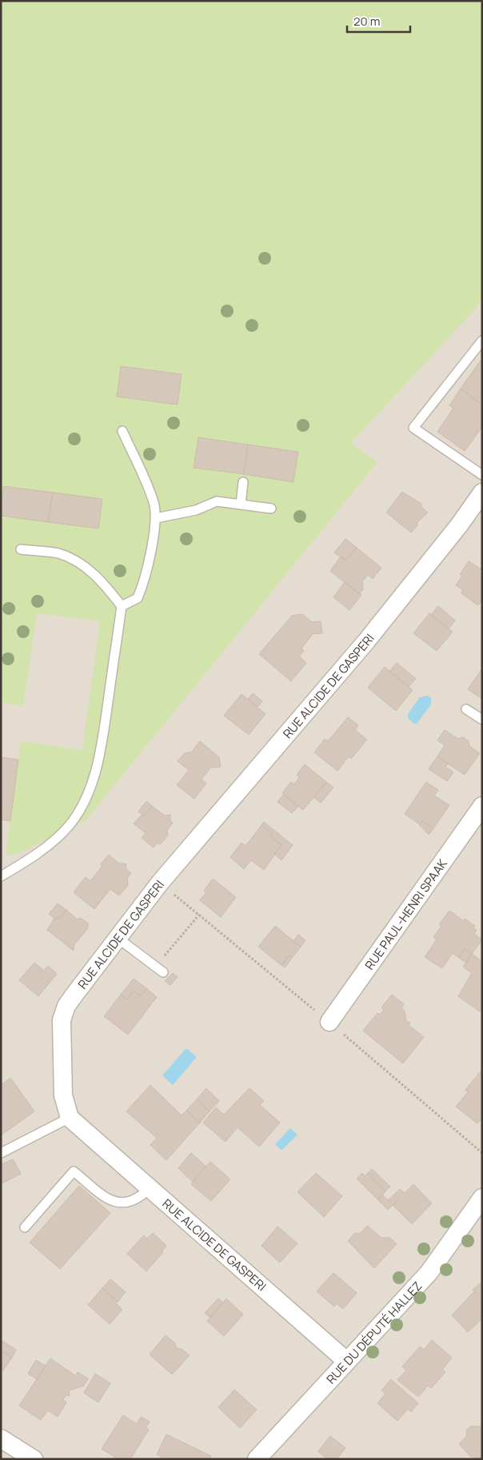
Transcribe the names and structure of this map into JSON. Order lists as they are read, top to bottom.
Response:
{
  "streets": {
    "street": ["RUE ALCIDE DE GASPERI", "RUE PAUL-HENRI SPAAK", "RUE DU DÉPUTÉ HALLEZ"]
  },
  "crossings": [
    ["RUE ALCIDE DE GASPERI", "RUE DU DÉPUTÉ HALLEZ"]
  ],
  "scale_bar": "20 m"
}
